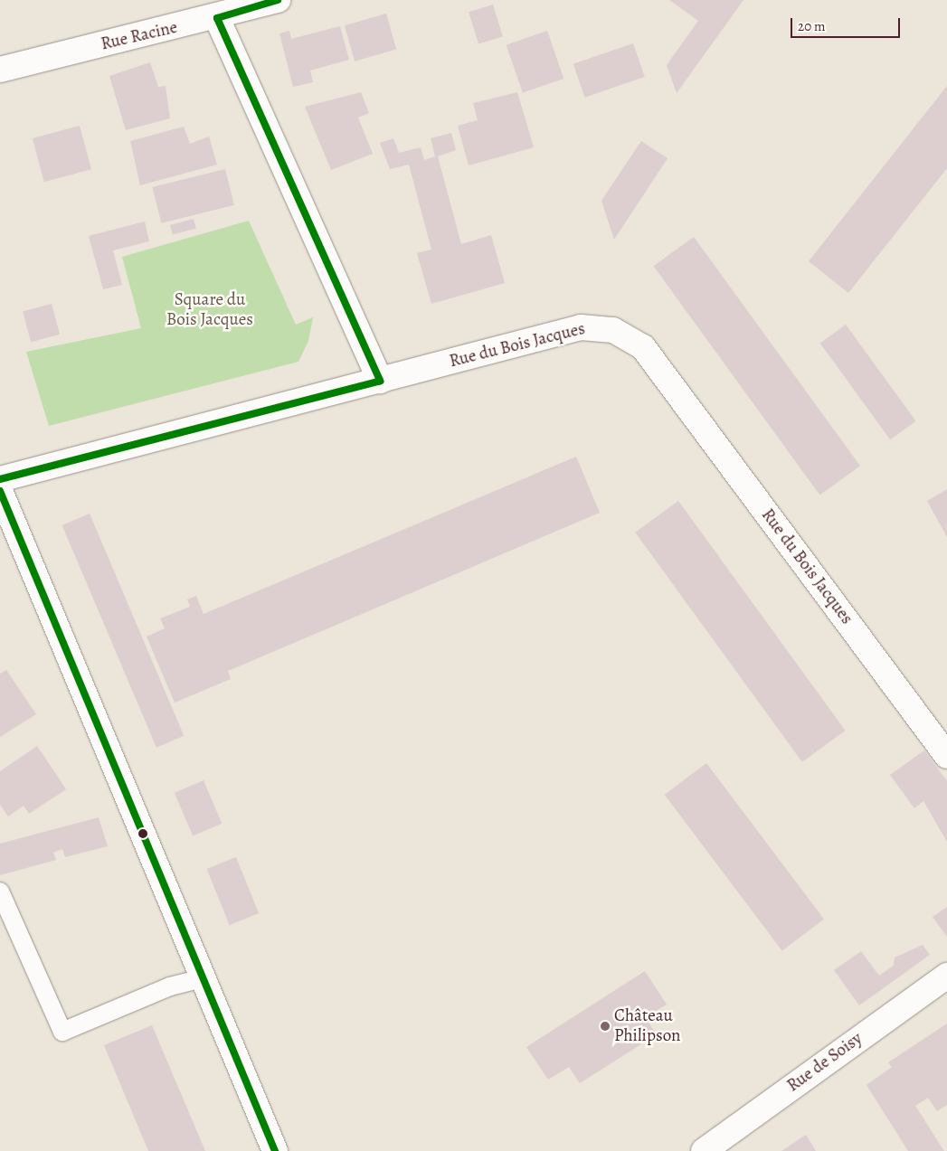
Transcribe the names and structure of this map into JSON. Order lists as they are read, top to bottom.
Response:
{
  "streets": {
    "street": ["Rue Racine", "Rue du Bois Jacques", "Rue de Soisy"]
  },
  "parks": ["Square du Bois Jacques"],
  "places": ["Château Philipson"],
  "scale_bar": "20 m"
}
